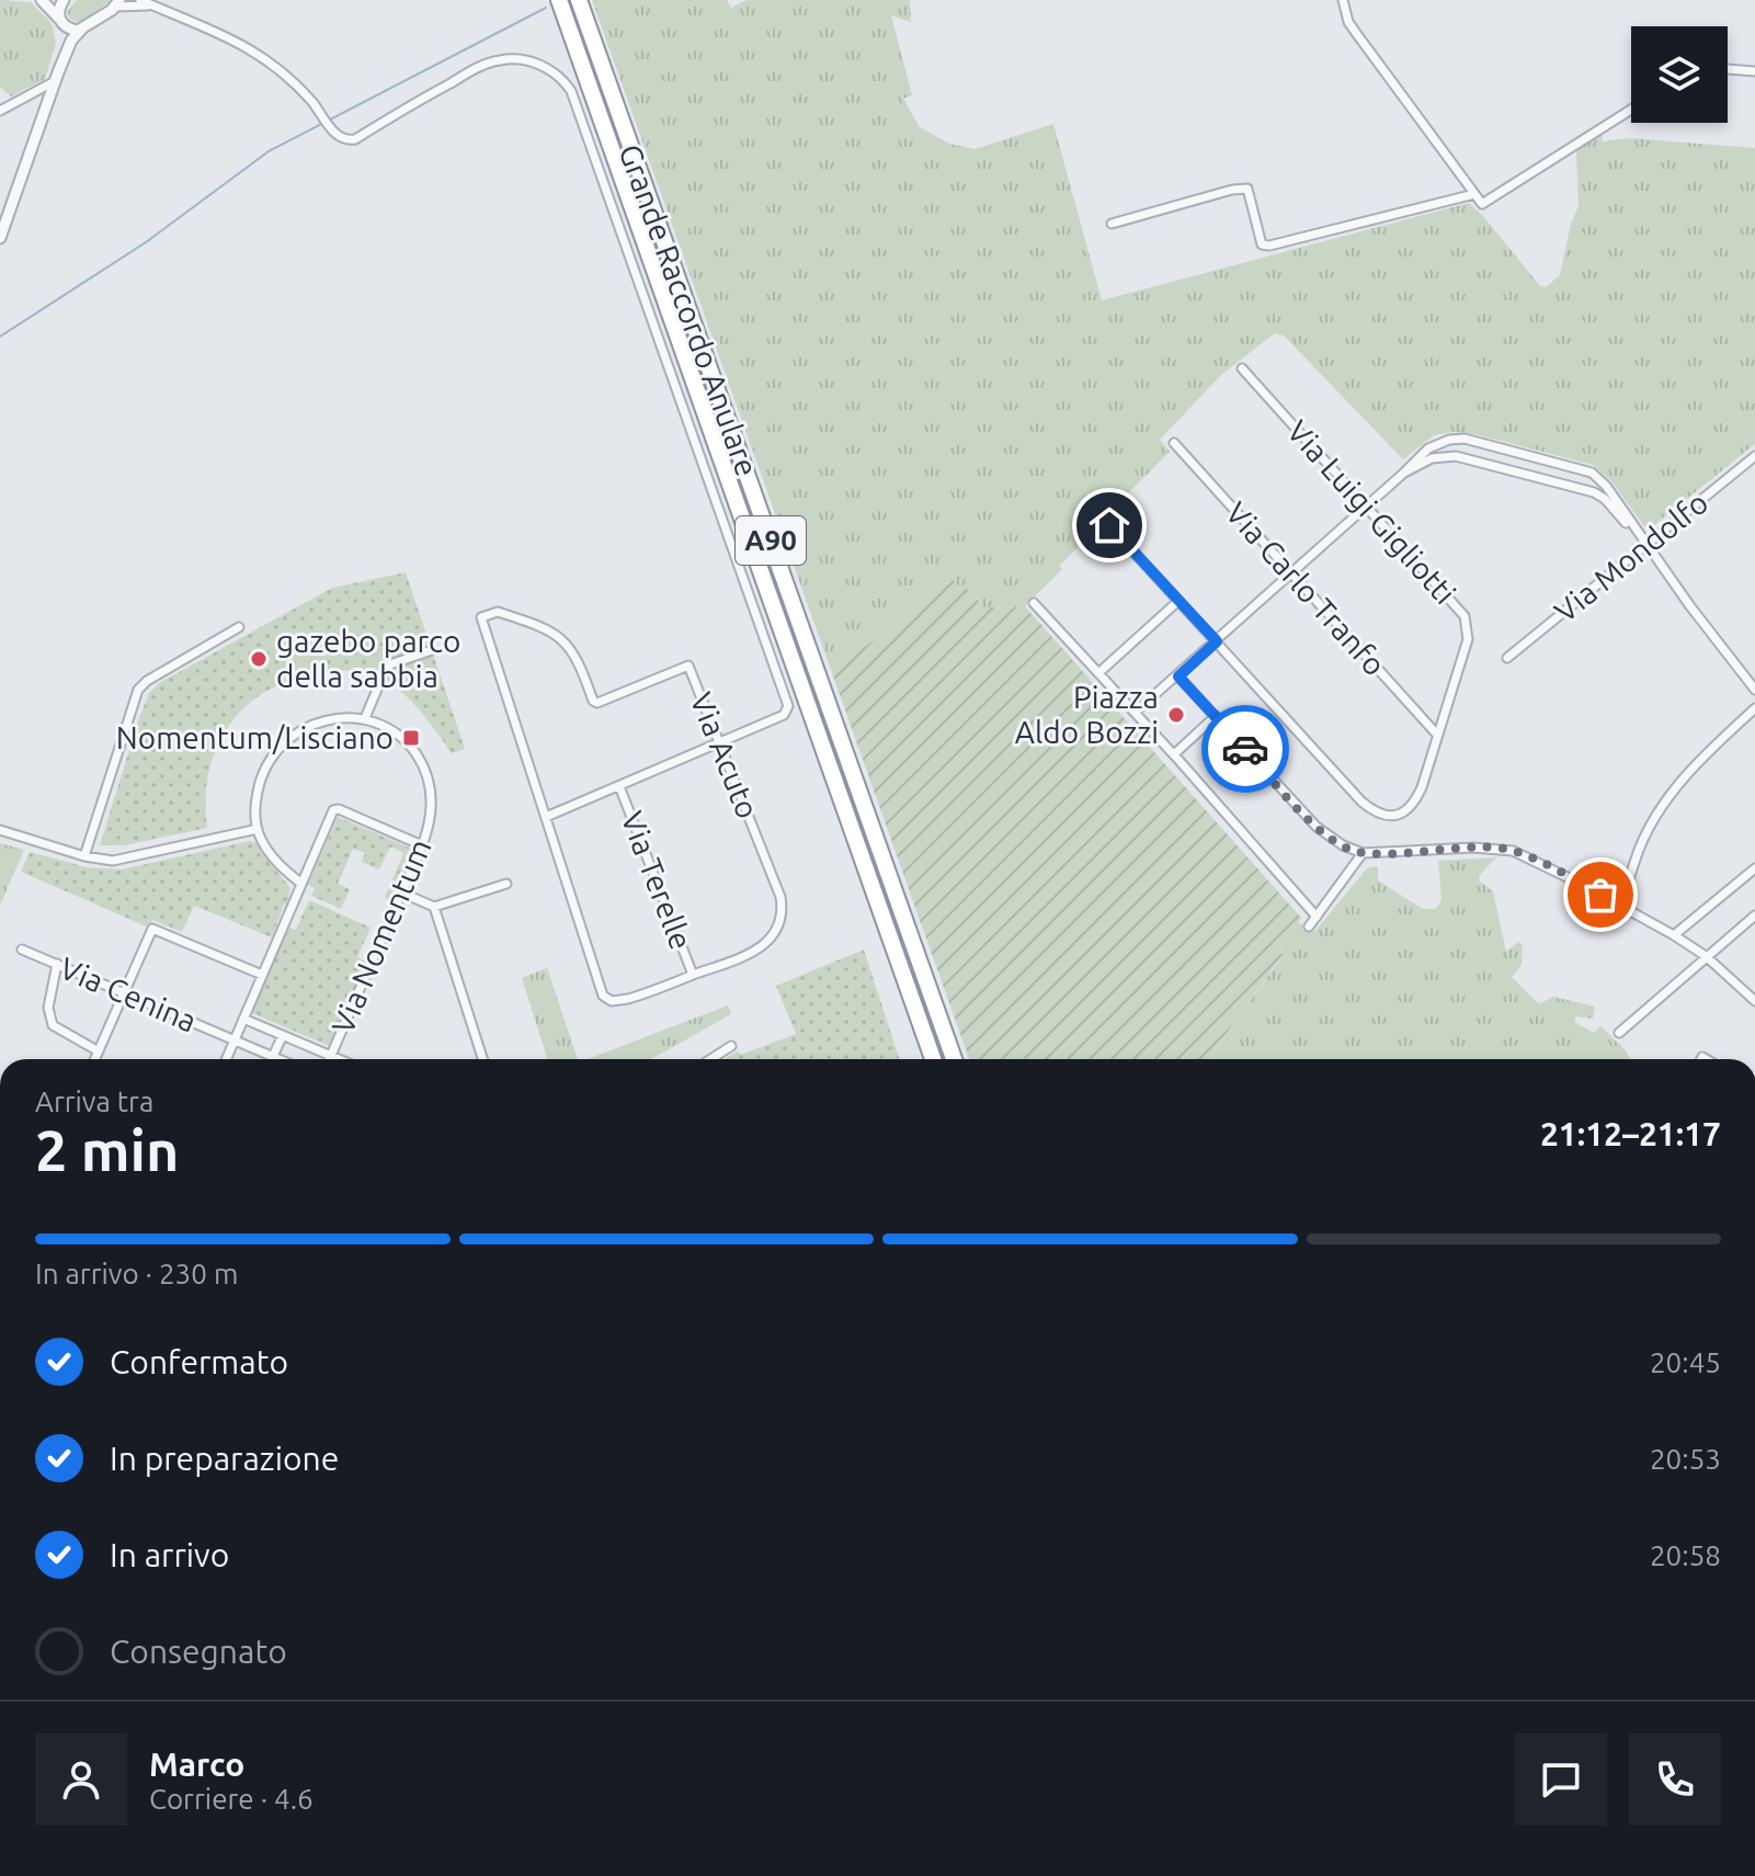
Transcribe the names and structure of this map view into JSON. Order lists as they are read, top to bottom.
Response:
{
  "streets": {
    "highway": ["Grande Raccordo Anulare", "A90"],
    "street": [
      "Via Luigi Gigliotti",
      "Via Mondolfo",
      "Via Carlo Tranfo",
      "Via Acuto",
      "Via Terelle",
      "Via Nomentum",
      "Via Cenina"
    ]
  },
  "crossings": [
    ["Via Luigi Gigliotti", "Via Carlo Tranfo"],
    ["Via Acuto", "Via Terelle"]
  ],
  "places": {
    "other": ["gazebo parco della sabbia", "Piazza Aldo Bozzi"],
    "transit": ["Nomentum/Lisciano"]
  },
  "page": {
    "heading": ["2 min", "Arriva tra", "21:12–21:17"],
    "panel": ["Marco", "Corriere · 4.6"],
    "bar": "In arrivo · 230 m",
    "list": [
      ["Confermato", "20:45"],
      ["In preparazione", "20:53"],
      ["In arrivo", "20:58"],
      "Consegnato"
    ]
  }
}
